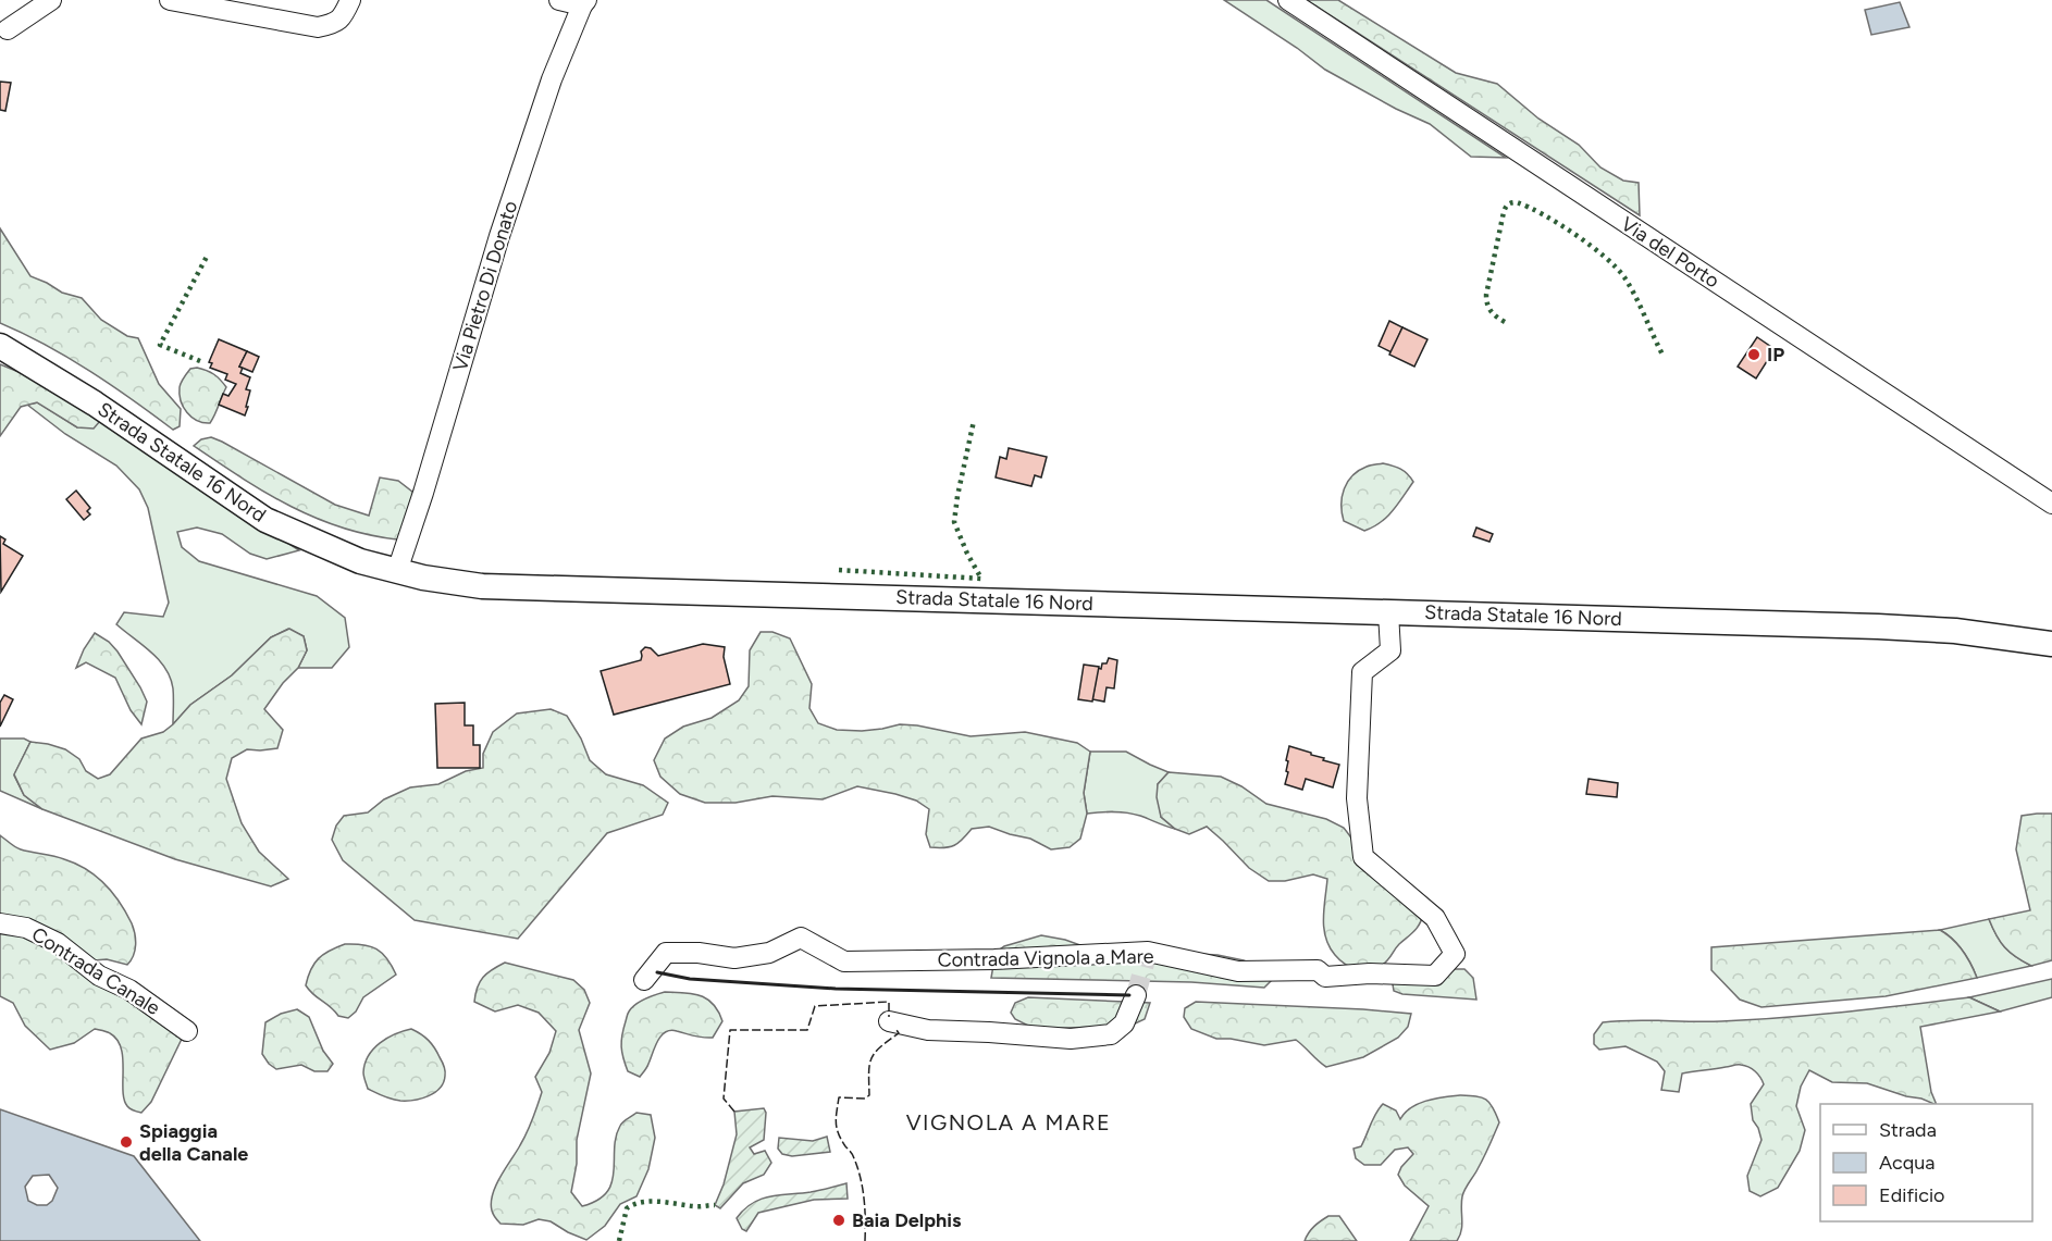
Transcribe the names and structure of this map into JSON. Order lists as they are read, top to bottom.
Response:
{
  "streets": {
    "main road": ["Strada Statale 16 Nord"],
    "street": [
      "Via del Porto",
      "Via Pietro Di Donato",
      "Contrada Vignola a Mare",
      "Contrada Canale"
    ]
  },
  "crossings": [
    ["Via Pietro Di Donato", "Strada Statale 16 Nord"],
    ["Strada Statale 16 Nord", "Contrada Vignola a Mare"]
  ],
  "districts": ["VIGNOLA A MARE"],
  "places": ["IP", "Spiaggia della Canale", "Baia Delphis"],
  "legend": ["Strada", "Acqua", "Edificio"]
}
